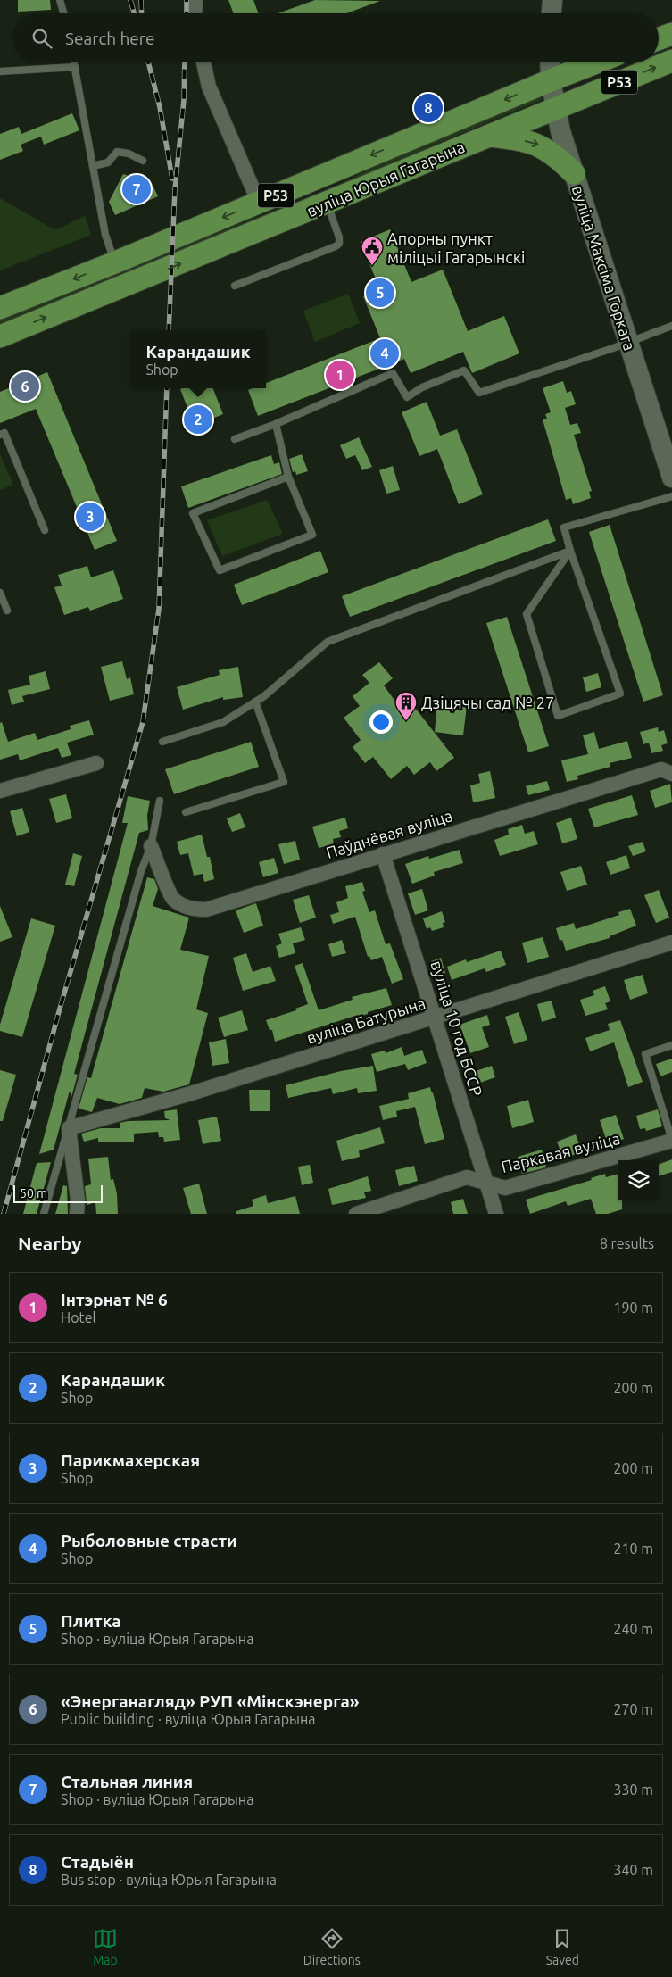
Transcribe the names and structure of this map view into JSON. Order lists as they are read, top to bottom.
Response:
{
  "streets": {
    "main road": ["Р53", "вуліца Юрыя Гагарына"],
    "street": [
      "вуліца Максіма Горкага",
      "Паўднёвая вуліца",
      "вуліца Батурына",
      "вуліца 10 год БССР",
      "Паркавая вуліца"
    ]
  },
  "crossings": [
    ["вуліца Юрыя Гагарына", "вуліца Максіма Горкага"],
    ["Паўднёвая вуліца", "вуліца 10 год БССР"],
    ["вуліца Батурына", "вуліца 10 год БССР"],
    ["вуліца 10 год БССР", "Паркавая вуліца"]
  ],
  "places": {
    "public building": ["Апорны пункт міліцыі Гагарынскі"],
    "building": ["Дзіцячы сад № 27"]
  },
  "scale_bar": "50 m",
  "page": {
    "search": "Search here",
    "pins": [
      "8",
      "7",
      "5",
      "4",
      "1",
      "6",
      "2",
      "3"
    ],
    "popup": ["Карандашик", "Shop"],
    "scale": "50 m",
    "heading": ["Nearby", "8 results"],
    "list": [
      {
        "mark": "1",
        "name": "Інтэрнат № 6",
        "note": "Hotel",
        "value": "190 m"
      },
      {
        "mark": "2",
        "name": "Карандашик",
        "note": "Shop",
        "value": "200 m"
      },
      {
        "mark": "3",
        "name": "Парикмахерская",
        "note": "Shop",
        "value": "200 m"
      },
      {
        "mark": "4",
        "name": "Рыболовные страсти",
        "note": "Shop",
        "value": "210 m"
      },
      {
        "mark": "5",
        "name": "Плитка",
        "note": "Shop · вуліца Юрыя Гагарына",
        "value": "240 m"
      },
      {
        "mark": "6",
        "name": "«Энерганагляд» РУП «Мінскэнерга»",
        "note": "Public building · вуліца Юрыя Гагарына",
        "value": "270 m"
      },
      {
        "mark": "7",
        "name": "Стальная линия",
        "note": "Shop · вуліца Юрыя Гагарына",
        "value": "330 m"
      },
      {
        "mark": "8",
        "name": "Стадыён",
        "note": "Bus stop · вуліца Юрыя Гагарына",
        "value": "340 m"
      }
    ],
    "nav": ["Map", "Directions", "Saved"]
  }
}
